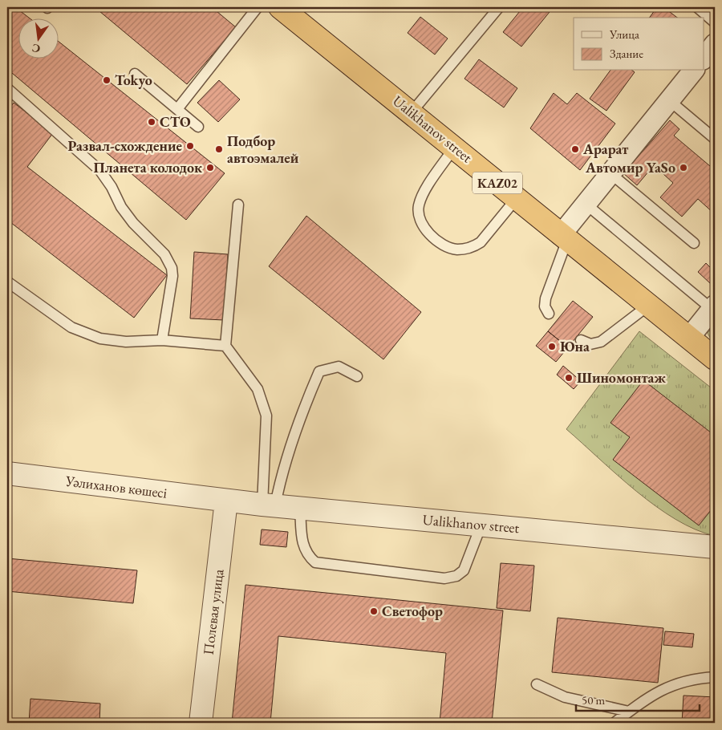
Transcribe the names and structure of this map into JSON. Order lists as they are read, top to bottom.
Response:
{
  "streets": {
    "highway": ["Ualikhanov street", "KАZ02"],
    "street": ["Уәлиханов көшесі", "Полевая улица"]
  },
  "crossings": [
    ["Ualikhanov street", "Уәлиханов көшесі"],
    ["Ualikhanov street", "Полевая улица"],
    ["Уәлиханов көшесі", "Полевая улица"]
  ],
  "places": [
    "Tokyo",
    "СТО",
    "Развал-схождение",
    "Подбор автоэмалей",
    "Арарат",
    "Планета колодок",
    "Автомир YaSo",
    "Юна",
    "Шиномонтаж",
    "Светофор"
  ],
  "legend": ["Улица", "Здание"],
  "scale_bar": "50 m",
  "north": "bottom"
}
